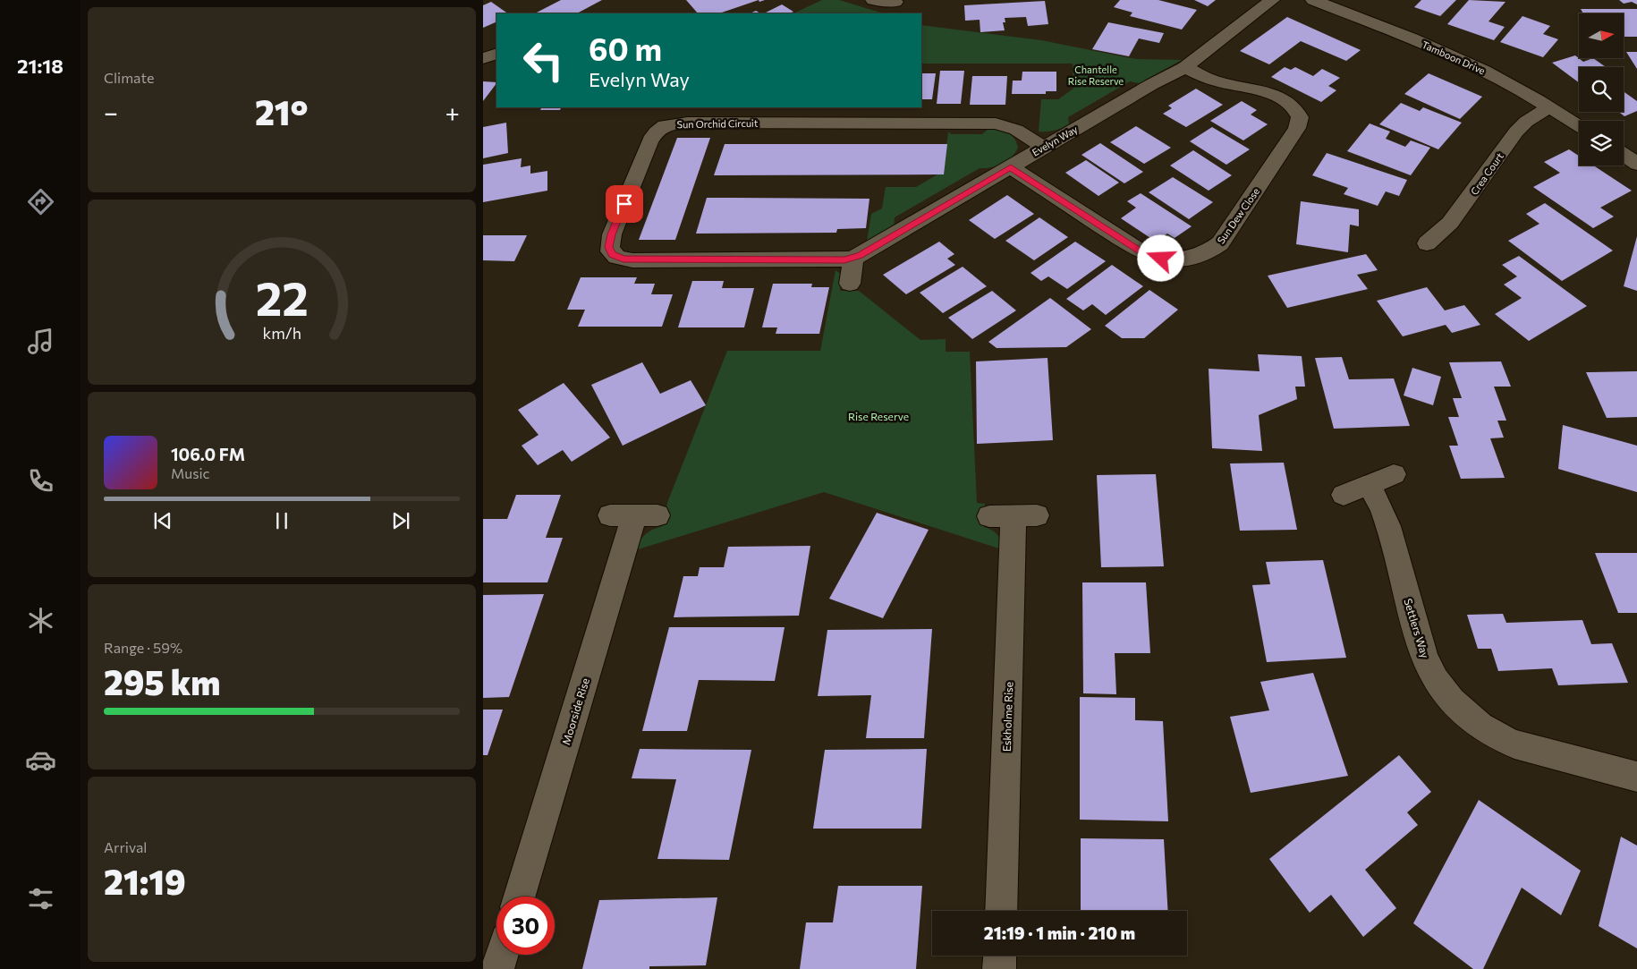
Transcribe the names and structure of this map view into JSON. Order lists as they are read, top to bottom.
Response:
{
  "streets": {
    "street": [
      "Tamboon Drive",
      "Sun Orchid Circuit",
      "Evelyn Way",
      "Crea Court",
      "Sun Dew Close",
      "Settlers Way",
      "Moorside Rise",
      "Eskholme Rise"
    ]
  },
  "crossings": [
    ["Tamboon Drive", "Crea Court"],
    ["Sun Orchid Circuit", "Evelyn Way"],
    ["Evelyn Way", "Sun Dew Close"]
  ],
  "parks": ["Chantelle Rise Reserve", "Rise Reserve"],
  "north": "right",
  "page": {
    "tabs": "21:18",
    "tile": [
      "Climate",
      ["Range · 59%", "295 km"],
      ["Arrival", "21:19"]
    ],
    "turn": ["60 m", "Evelyn Way"],
    "heat": ["−", "21°", "+"],
    "song": ["106.0 FM", "Music"],
    "limit": "30",
    "trip": "21:19 · 1 min · 210 m",
    "gauge": ["22", "km/h"]
  }
}
